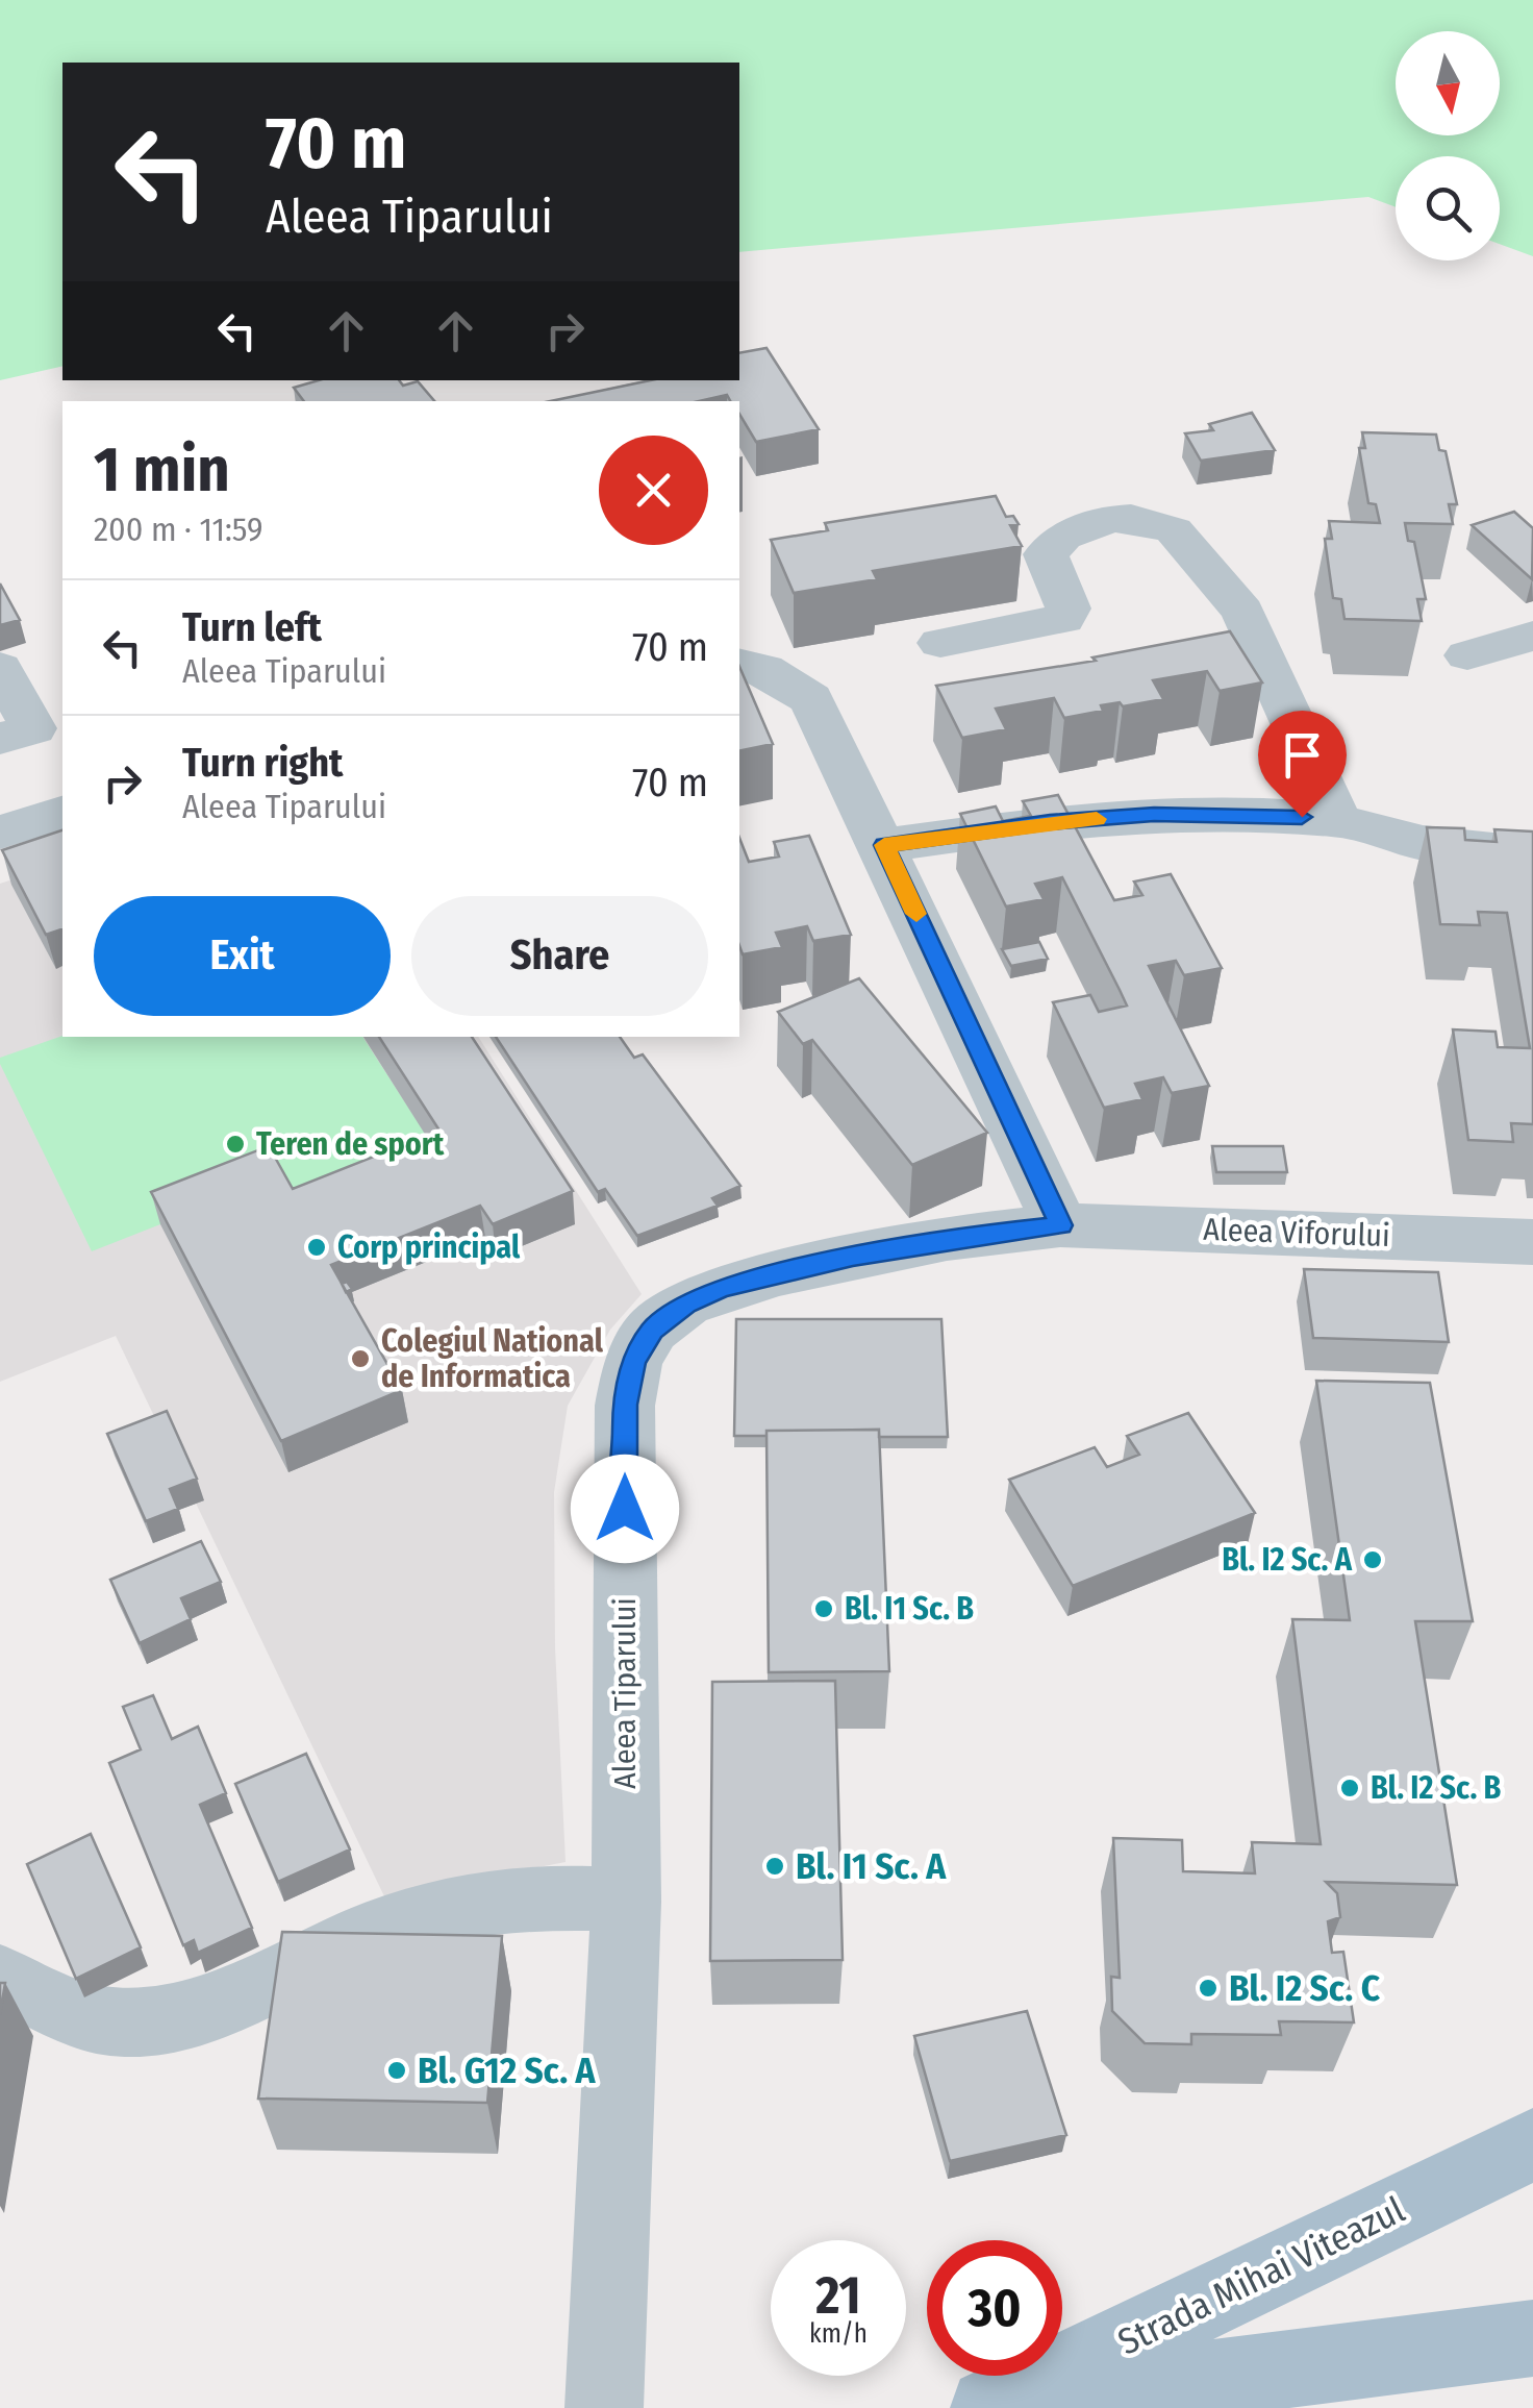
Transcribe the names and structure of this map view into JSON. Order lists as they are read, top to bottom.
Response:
{
  "streets": {
    "main road": ["Strada Mihai Viteazul"],
    "street": ["Aleea Viforului", "Aleea Tiparului"]
  },
  "crossings": [
    ["Aleea Viforului", "Aleea Tiparului"]
  ],
  "places": [
    "Teren de sport",
    "Corp principal",
    "Colegiul National de Informatica",
    "Bl. I2 Sc. A",
    "Bl. I1 Sc. B",
    "Bl. I2 Sc. B",
    "Bl. I1 Sc. A",
    "Bl. I2 Sc. C",
    "Bl. G12 Sc. A"
  ],
  "north": "bottom",
  "page": {
    "turn": ["70 m", "Aleea Tiparului"],
    "heading": ["1 min", "200 m · 11:59"],
    "list": [
      {
        "name": "Turn left",
        "note": "Aleea Tiparului",
        "value": "70 m"
      },
      {
        "name": "Turn right",
        "note": "Aleea Tiparului",
        "value": "70 m"
      }
    ],
    "buttons": ["Exit", "Share"],
    "speed": "21 km/h",
    "limit": "30"
  }
}
